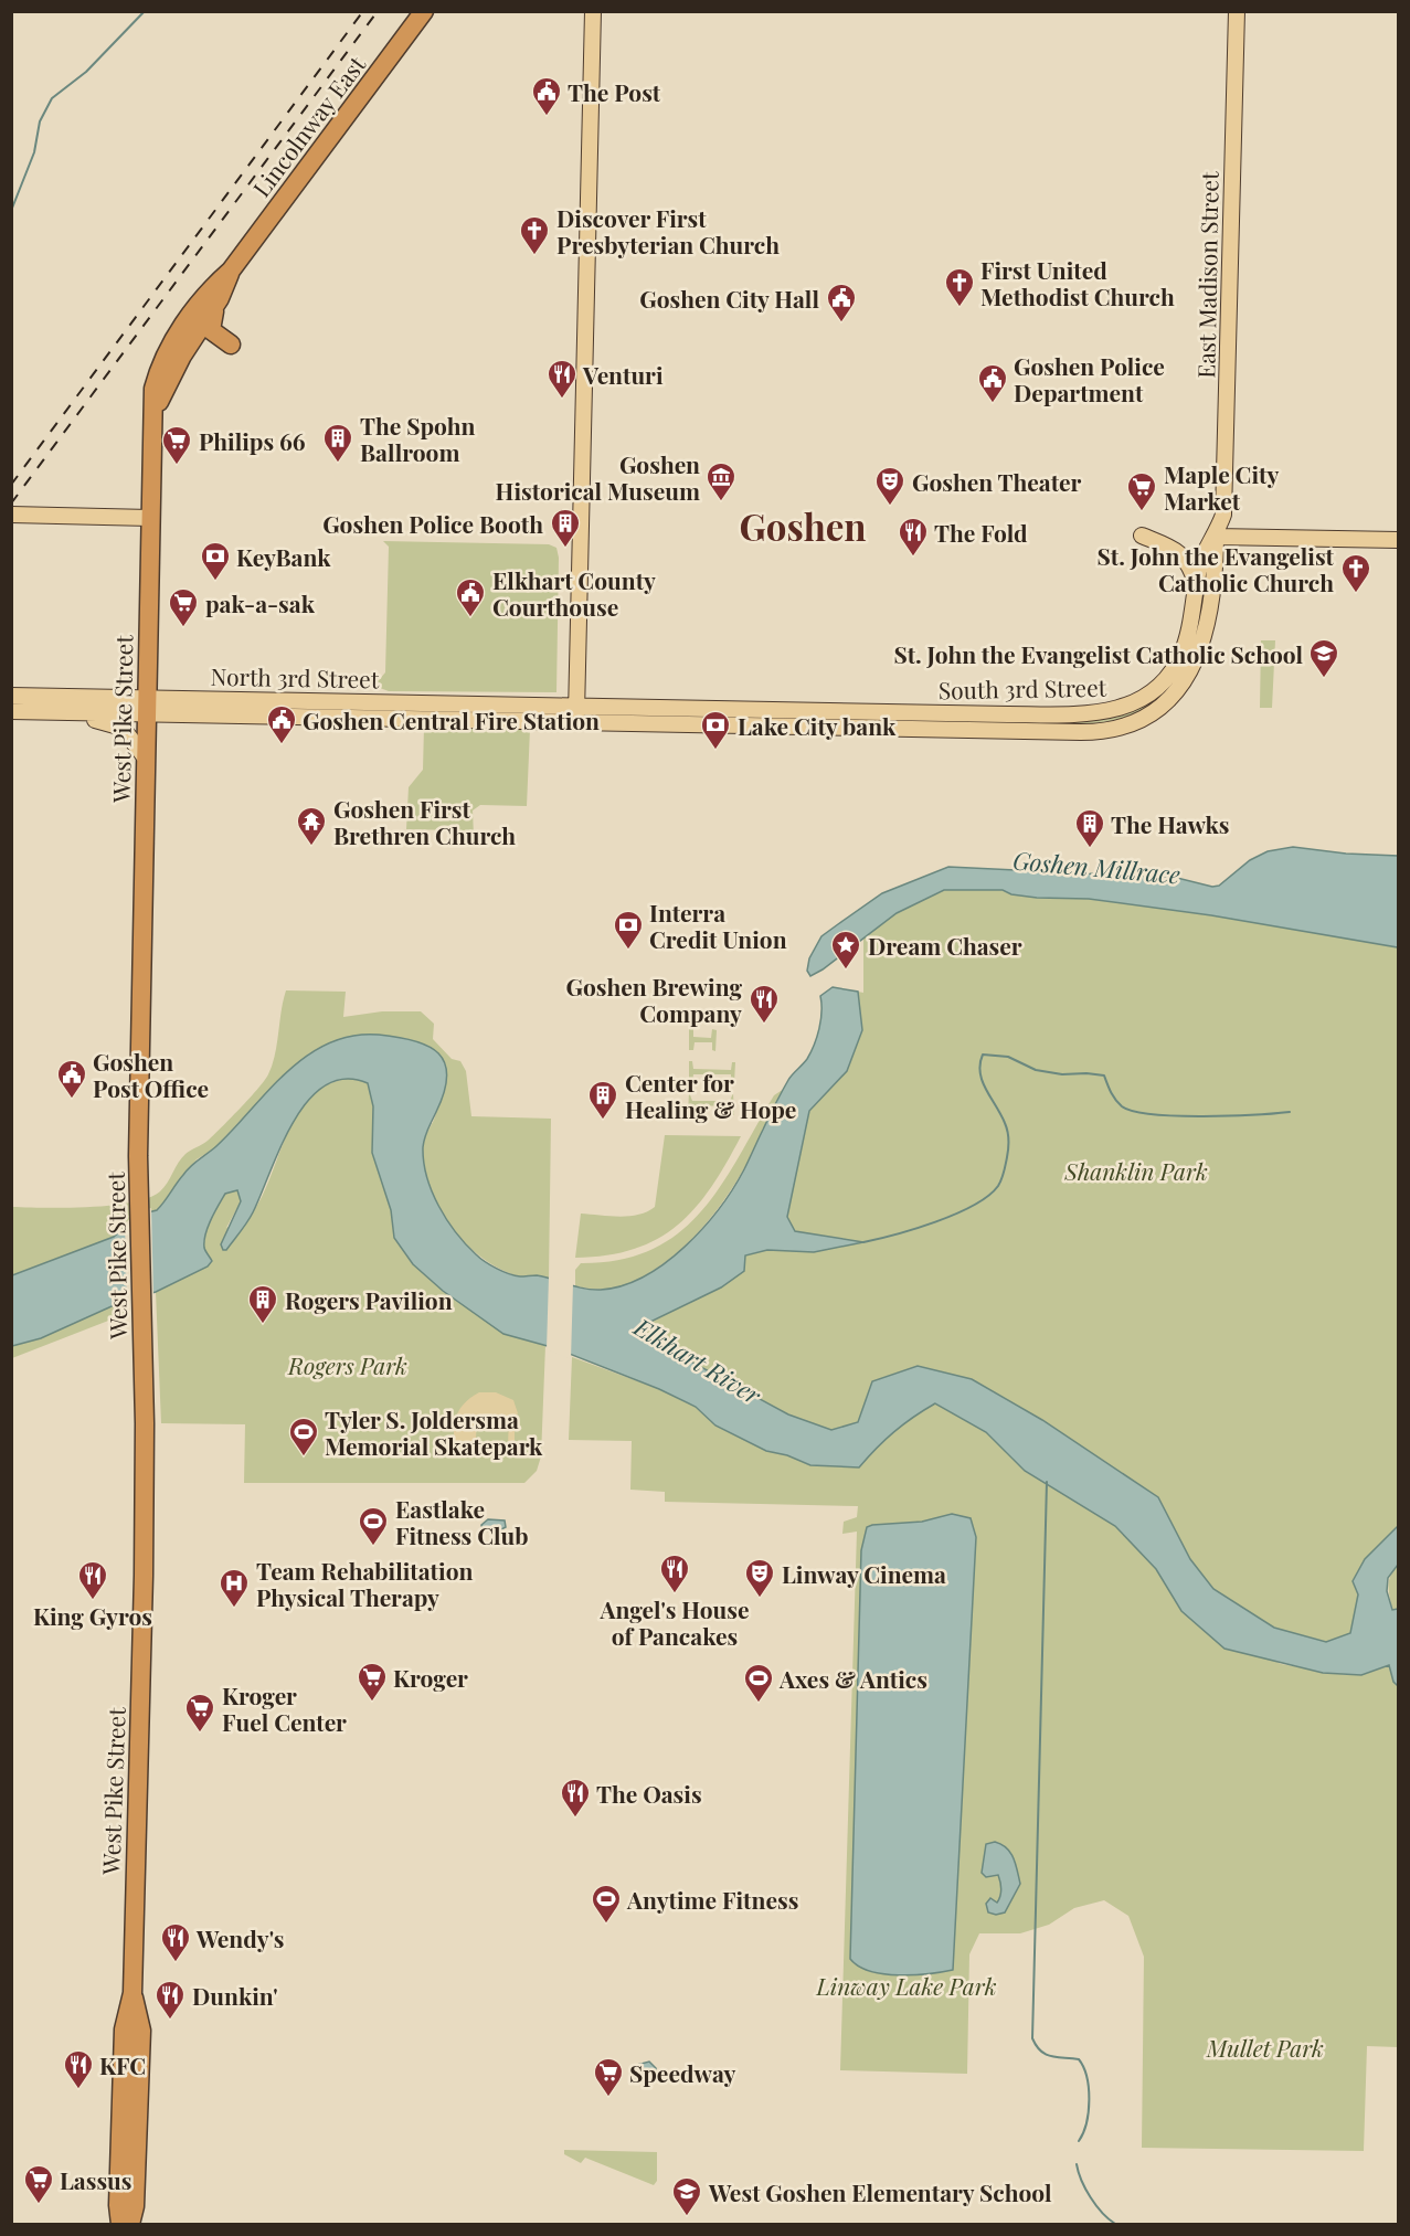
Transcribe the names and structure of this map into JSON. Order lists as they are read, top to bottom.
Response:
{
  "streets": {
    "highway": ["Lincolnway East", "West Pike Street"],
    "main road": ["East Madison Street", "North 3rd Street", "South 3rd Street"]
  },
  "crossings": [
    ["Lincolnway East", "West Pike Street"],
    ["East Madison Street", "South 3rd Street"],
    ["North 3rd Street", "South 3rd Street"],
    ["North 3rd Street", "West Pike Street"]
  ],
  "districts": ["Goshen"],
  "water": ["Goshen Millrace", "Elkhart River"],
  "parks": [
    "Shanklin Park",
    "Rogers Park",
    "Linway Lake Park",
    "Mullet Park"
  ],
  "places": {
    "public building": [
      "The Post",
      "Goshen City Hall",
      "Goshen Police Department",
      "Elkhart County Courthouse",
      "Goshen Central Fire Station",
      "Goshen Post Office"
    ],
    "church": ["Discover First Presbyterian Church", "First United Methodist Church", "St. John the Evangelist Catholic Church"],
    "restaurant": [
      "Venturi",
      "The Fold",
      "Goshen Brewing Company",
      "Angel's House of Pancakes",
      "King Gyros",
      "The Oasis",
      "Wendy's",
      "Dunkin'",
      "KFC"
    ],
    "building": [
      "The Spohn Ballroom",
      "Goshen Police Booth",
      "The Hawks",
      "Center for Healing & Hope",
      "Rogers Pavilion"
    ],
    "supermarket": [
      "Philips 66",
      "Maple City Market",
      "pak-a-sak",
      "Kroger",
      "Kroger Fuel Center",
      "Speedway",
      "Lassus"
    ],
    "museum": ["Goshen Historical Museum"],
    "theatre": ["Goshen Theater", "Linway Cinema"],
    "bank": ["KeyBank", "Lake City bank", "Interra Credit Union"],
    "school or university": ["St. John the Evangelist Catholic School", "West Goshen Elementary School"],
    "temple": ["Goshen First Brethren Church"],
    "place": ["Dream Chaser"],
    "sports": [
      "Tyler S. Joldersma Memorial Skatepark",
      "Eastlake Fitness Club",
      "Axes & Antics",
      "Anytime Fitness"
    ],
    "hospital": ["Team Rehabilitation Physical Therapy"]
  }
}
